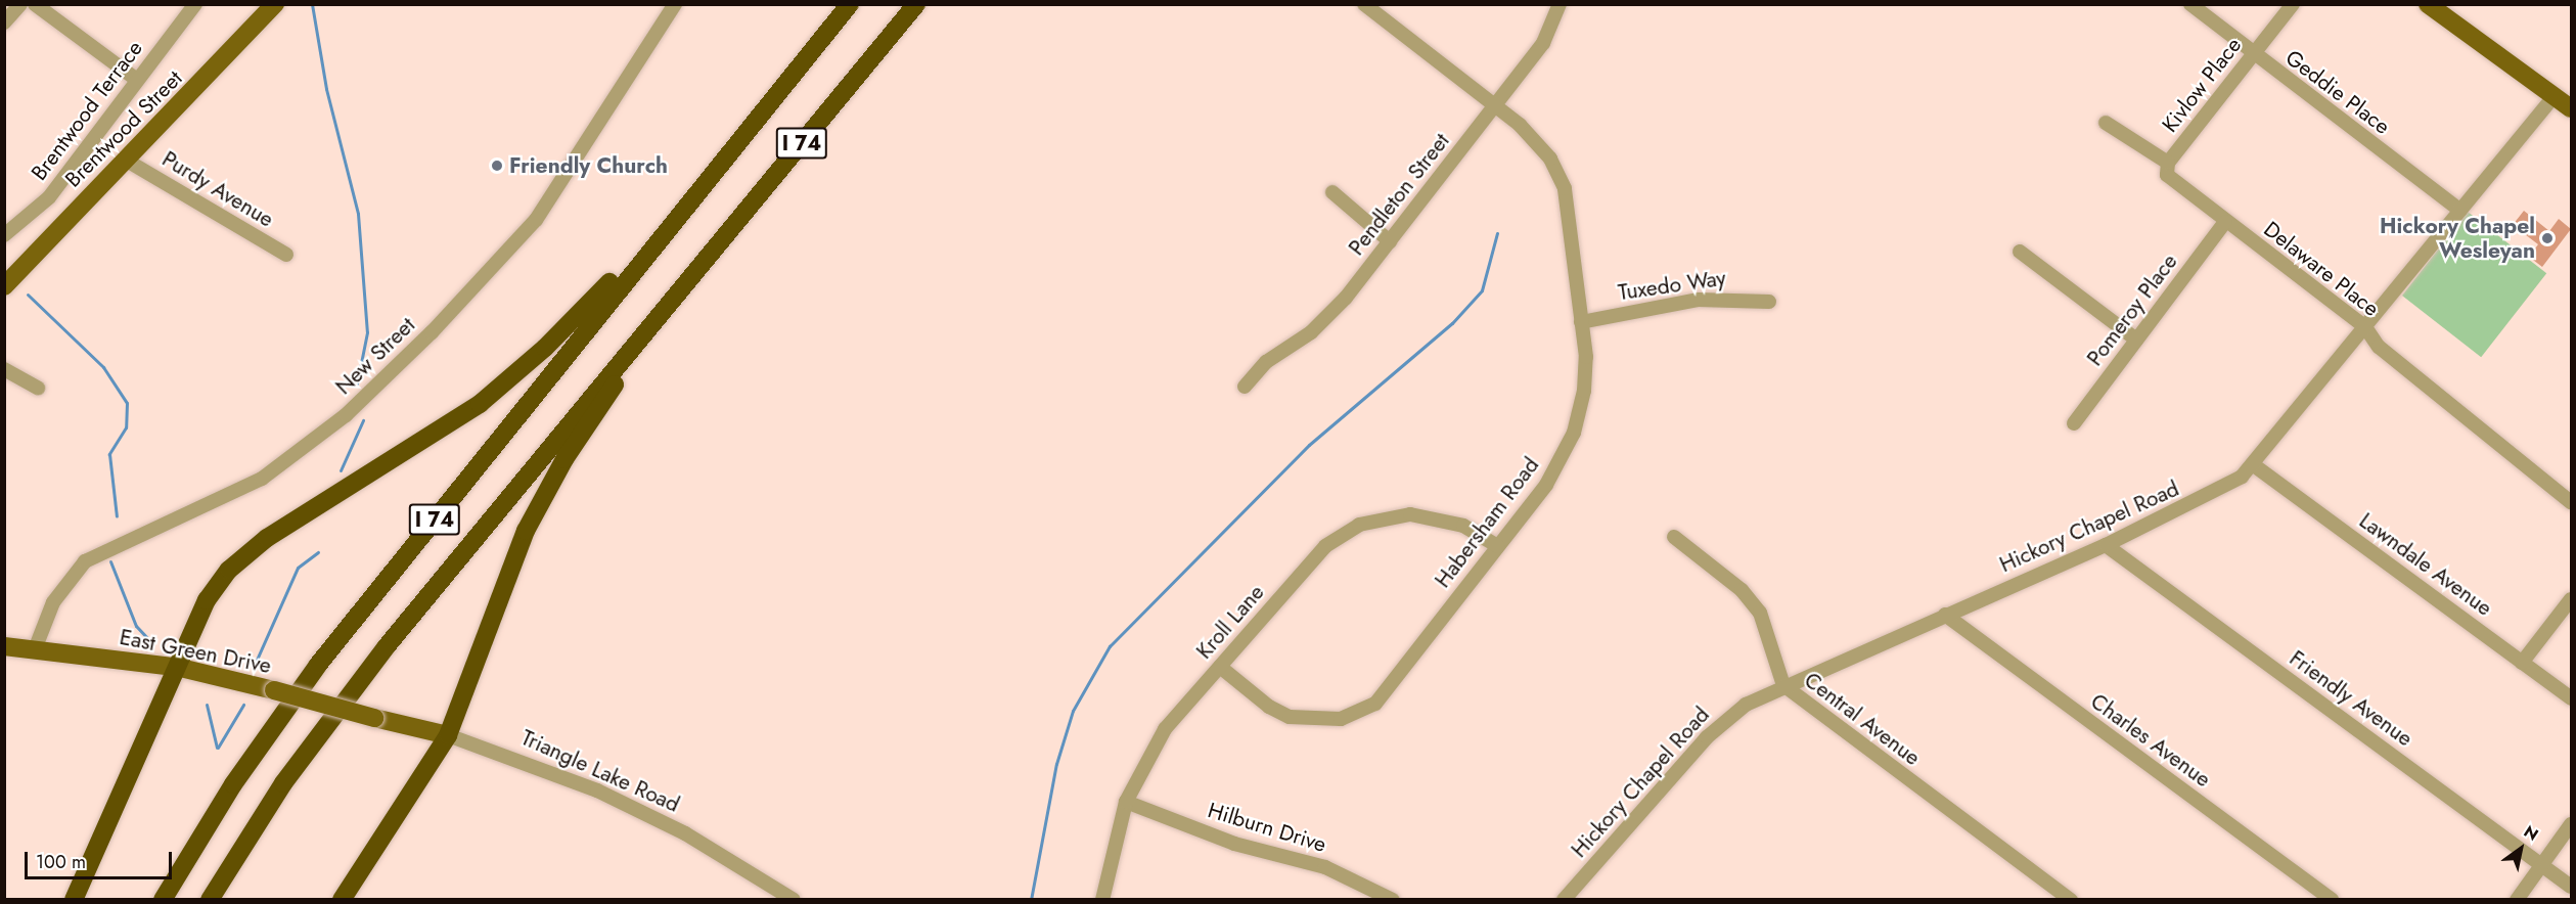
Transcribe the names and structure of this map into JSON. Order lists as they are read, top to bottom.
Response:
{
  "streets": {
    "highway": ["I 74"],
    "main road": ["Brentwood Street", "East Green Drive", "Triangle Lake Road"],
    "street": [
      "Kivlow Place",
      "Geddie Place",
      "Brentwood Terrace",
      "Purdy Avenue",
      "Pendleton Street",
      "Delaware Place",
      "Tuxedo Way",
      "Pomeroy Place",
      "New Street",
      "Habersham Road",
      "Hickory Chapel Road",
      "Lawndale Avenue",
      "Kroll Lane",
      "Friendly Avenue",
      "Central Avenue",
      "Charles Avenue",
      "Hilburn Drive"
    ]
  },
  "crossings": [
    ["Kivlow Place", "Geddie Place"],
    ["Kivlow Place", "Delaware Place"],
    ["Geddie Place", "Hickory Chapel Road"],
    ["Brentwood Street", "Purdy Avenue"],
    ["Pendleton Street", "Habersham Road"],
    ["Delaware Place", "Pomeroy Place"],
    ["Delaware Place", "Hickory Chapel Road"],
    ["Tuxedo Way", "Habersham Road"],
    ["New Street", "East Green Drive"],
    ["Habersham Road", "Kroll Lane"],
    ["Hickory Chapel Road", "Lawndale Avenue"],
    ["Hickory Chapel Road", "Friendly Avenue"],
    ["Hickory Chapel Road", "Central Avenue"],
    ["Hickory Chapel Road", "Charles Avenue"],
    ["Kroll Lane", "Hilburn Drive"],
    ["East Green Drive", "Triangle Lake Road"]
  ],
  "places": ["Friendly Church", "Hickory Chapel Wesleyan"],
  "scale_bar": "100 m",
  "north": "top right"
}
